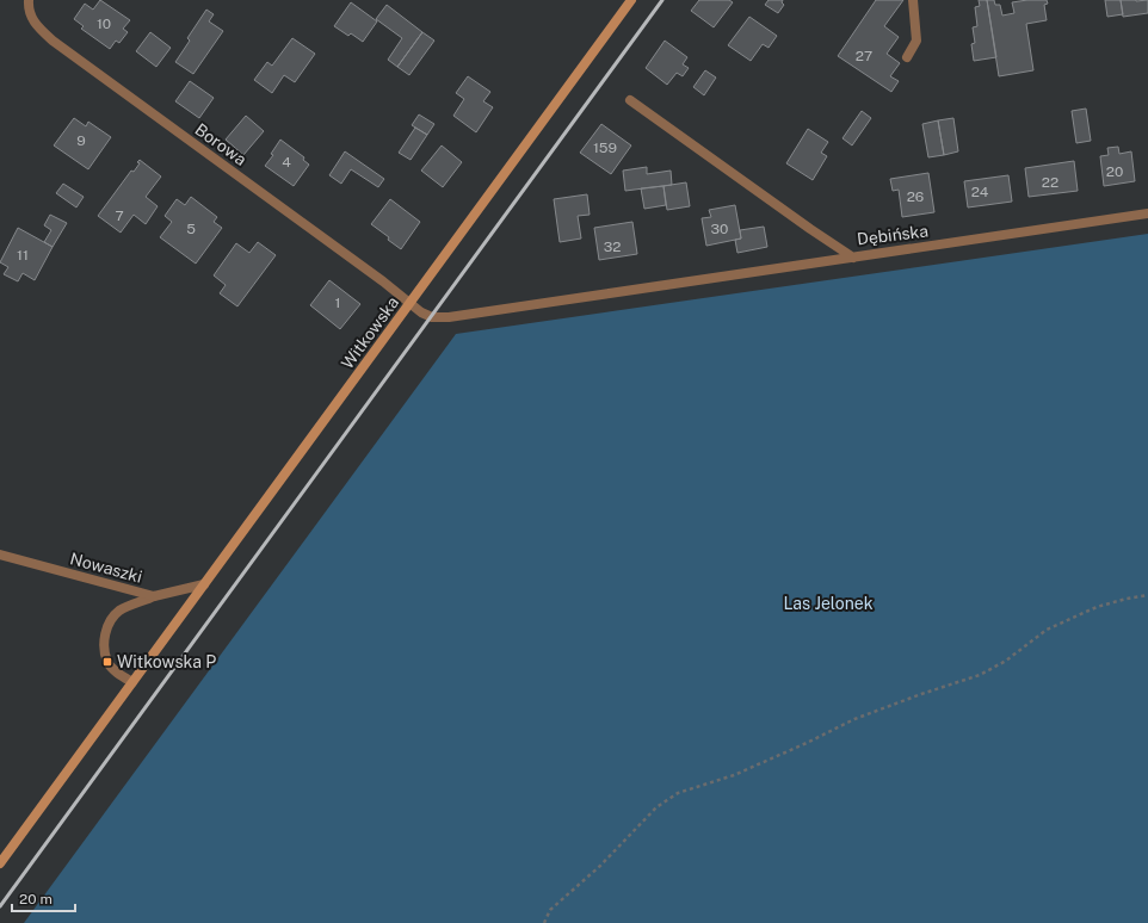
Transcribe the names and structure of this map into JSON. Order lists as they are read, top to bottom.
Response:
{
  "streets": {
    "street": [
      "Borowa",
      "Dębińska",
      "Witkowska",
      "Nowaszki"
    ]
  },
  "crossings": [
    ["Borowa", "Dębińska"],
    ["Borowa", "Witkowska"],
    ["Witkowska", "Nowaszki"]
  ],
  "parks": ["Las Jelonek"],
  "places": {
    "transit": ["Witkowska P"]
  },
  "house_numbers": [
    "10",
    "27",
    "9",
    "159",
    "4",
    "20",
    "22",
    "24",
    "26",
    "7",
    "5",
    "30",
    "32",
    "11",
    "1"
  ],
  "scale_bar": "20 m"
}
